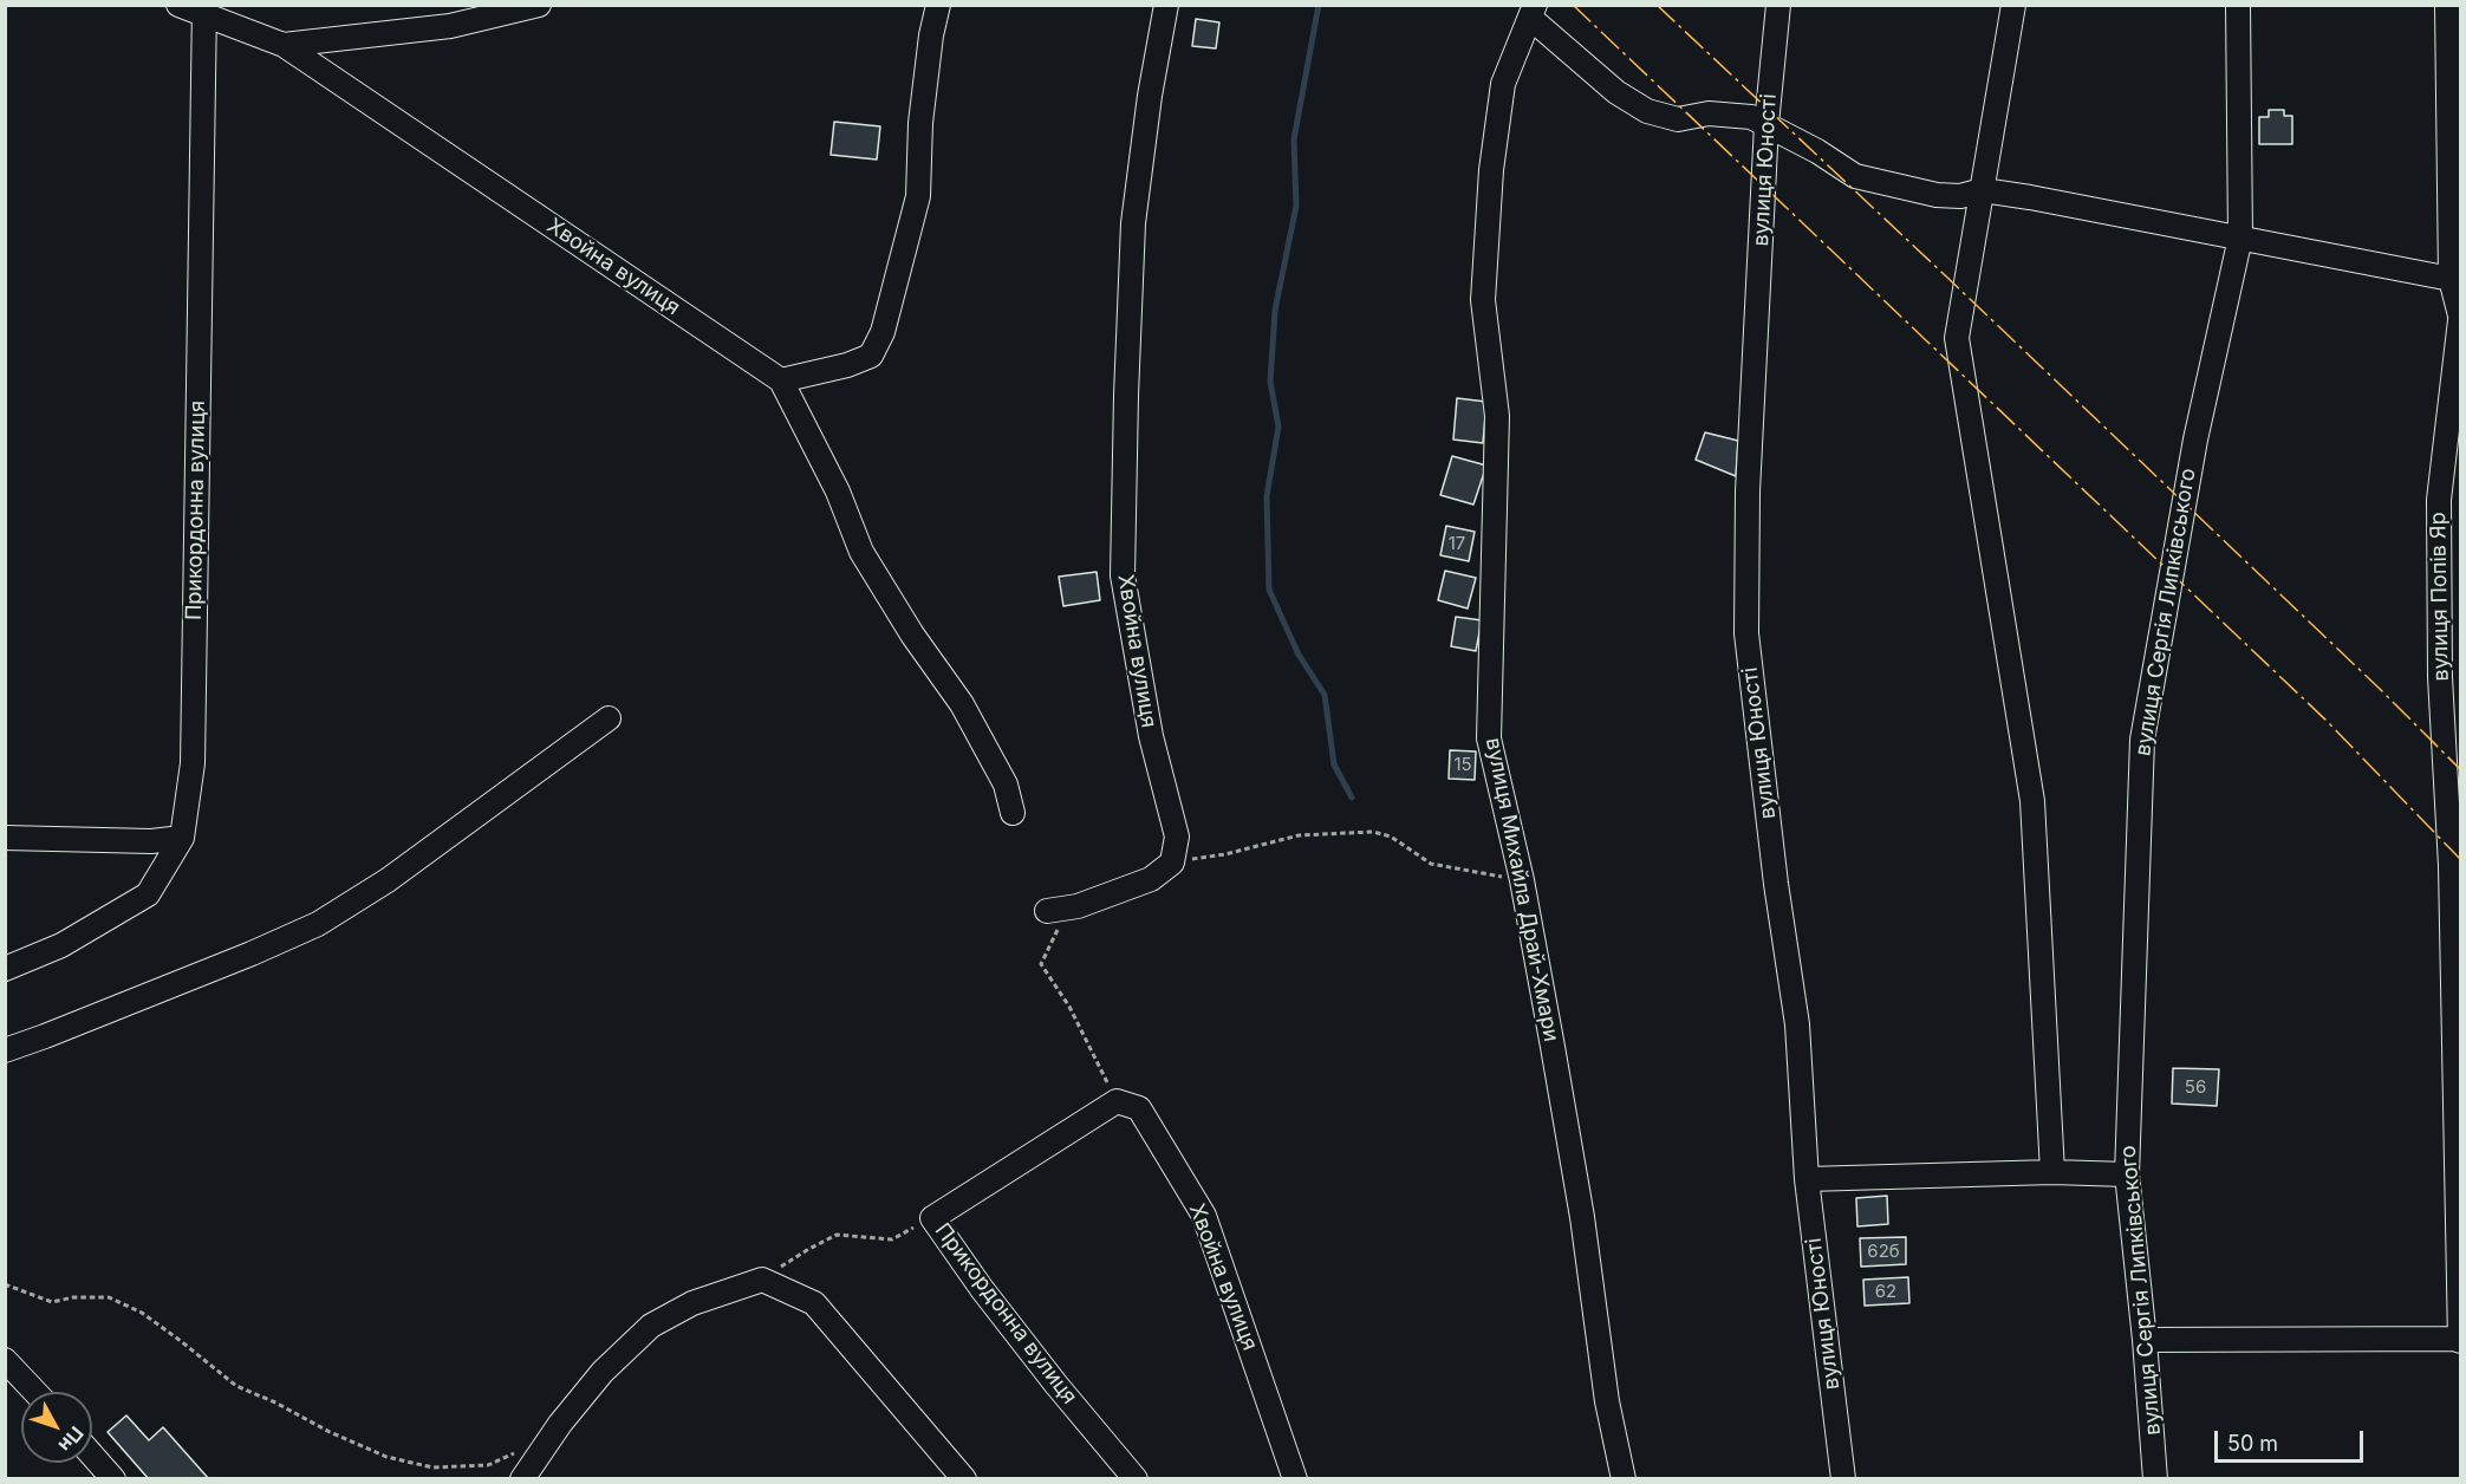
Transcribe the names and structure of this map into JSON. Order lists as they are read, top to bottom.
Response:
{
  "streets": {
    "street": [
      "вулиця Юності",
      "Хвойна вулиця",
      "Прикордонна вулиця",
      "вулиця Попів Яр",
      "вулиця Сергія Липківського",
      "вулиця Михайла Драй-Хмари"
    ]
  },
  "crossings": [
    ["Хвойна вулиця", "Прикордонна вулиця"]
  ],
  "house_numbers": [
    "17",
    "15",
    "56",
    "62б",
    "62"
  ],
  "scale_bar": "50 m",
  "north": "bottom right"
}
